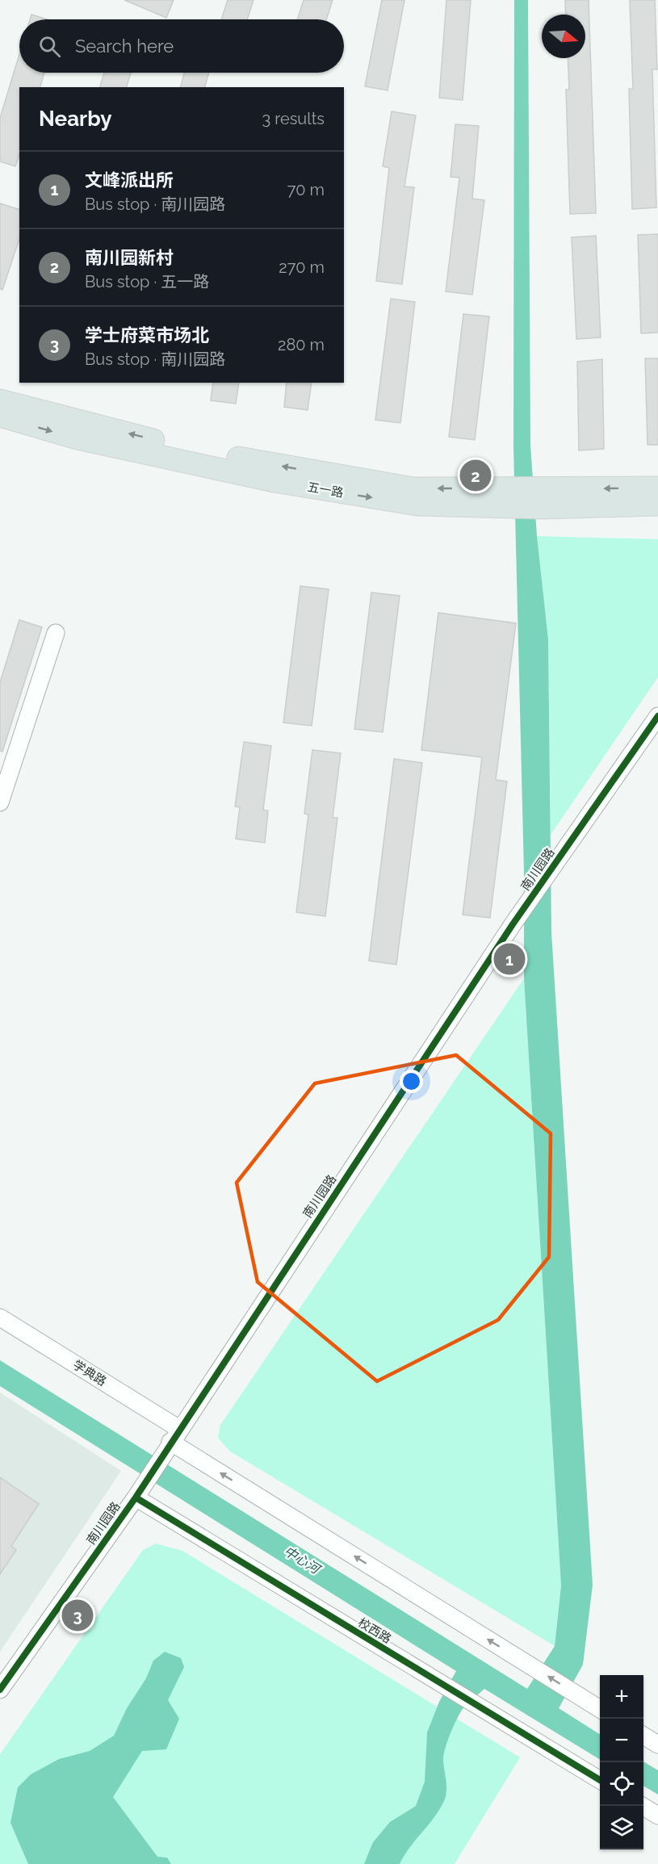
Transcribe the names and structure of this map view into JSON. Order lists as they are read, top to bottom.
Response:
{
  "streets": {
    "main road": ["五一路"],
    "street": ["南川园路", "学典路", "校西路"]
  },
  "crossings": [
    ["南川园路", "学典路"],
    ["南川园路", "校西路"]
  ],
  "water": ["中心河"],
  "north": "right",
  "page": {
    "search": "Search here",
    "heading": ["Nearby", "3 results"],
    "list": [
      {
        "mark": "1",
        "name": "文峰派出所",
        "note": "Bus stop · 南川园路",
        "value": "70 m"
      },
      {
        "mark": "2",
        "name": "南川园新村",
        "note": "Bus stop · 五一路",
        "value": "270 m"
      },
      {
        "mark": "3",
        "name": "学士府菜市场北",
        "note": "Bus stop · 南川园路",
        "value": "280 m"
      }
    ],
    "pins": ["2", "1", "3"],
    "map_buttons": ["+", "−"]
  }
}
